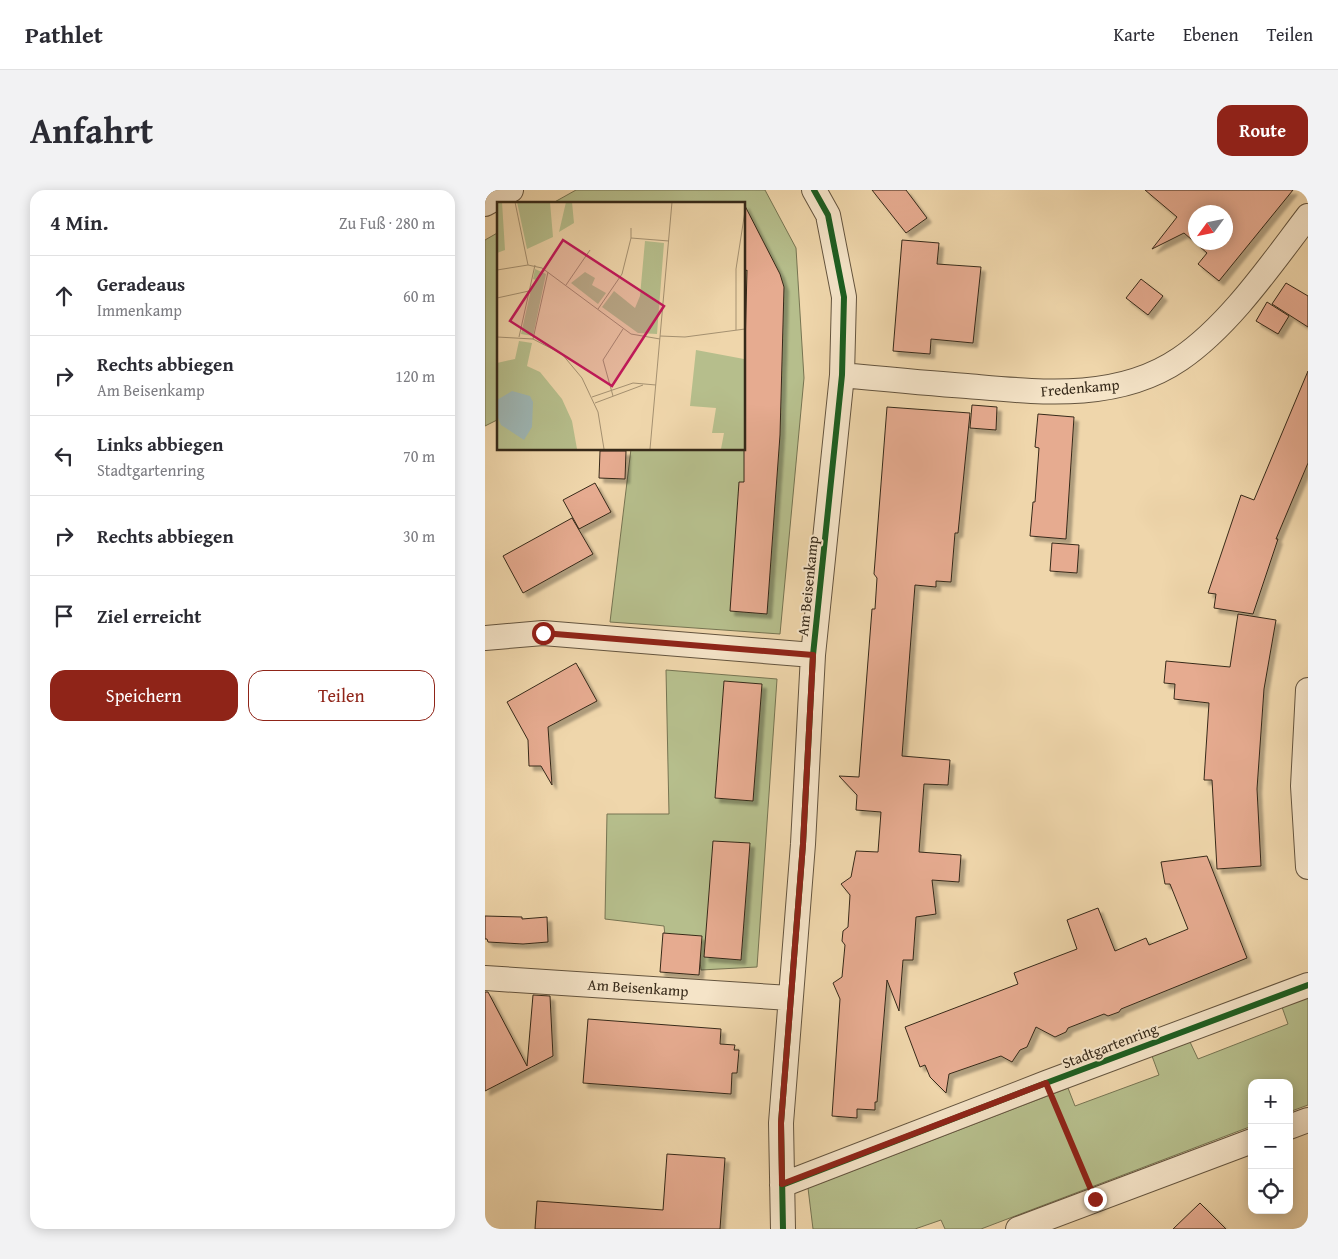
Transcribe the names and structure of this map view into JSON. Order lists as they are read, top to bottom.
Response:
{
  "streets": {
    "street": ["Fredenkamp", "Am Beisenkamp", "Stadtgartenring"]
  },
  "crossings": [
    ["Fredenkamp", "Am Beisenkamp"],
    ["Am Beisenkamp", "Stadtgartenring"]
  ],
  "north": "bottom left",
  "page": {
    "header": "Pathlet",
    "nav": ["Karte", "Ebenen", "Teilen"],
    "title": "Anfahrt",
    "buttons": [
      "Route",
      ["Speichern", "Teilen"]
    ],
    "heading": ["4 Min.", "Zu Fuß · 280 m"],
    "list": [
      ["Geradeaus", "Immenkamp", "60 m"],
      ["Rechts abbiegen", "Am Beisenkamp", "120 m"],
      ["Links abbiegen", "Stadtgartenring", "70 m"],
      ["Rechts abbiegen", "30 m"],
      "Ziel erreicht"
    ],
    "map_buttons": ["+", "−"]
  }
}
